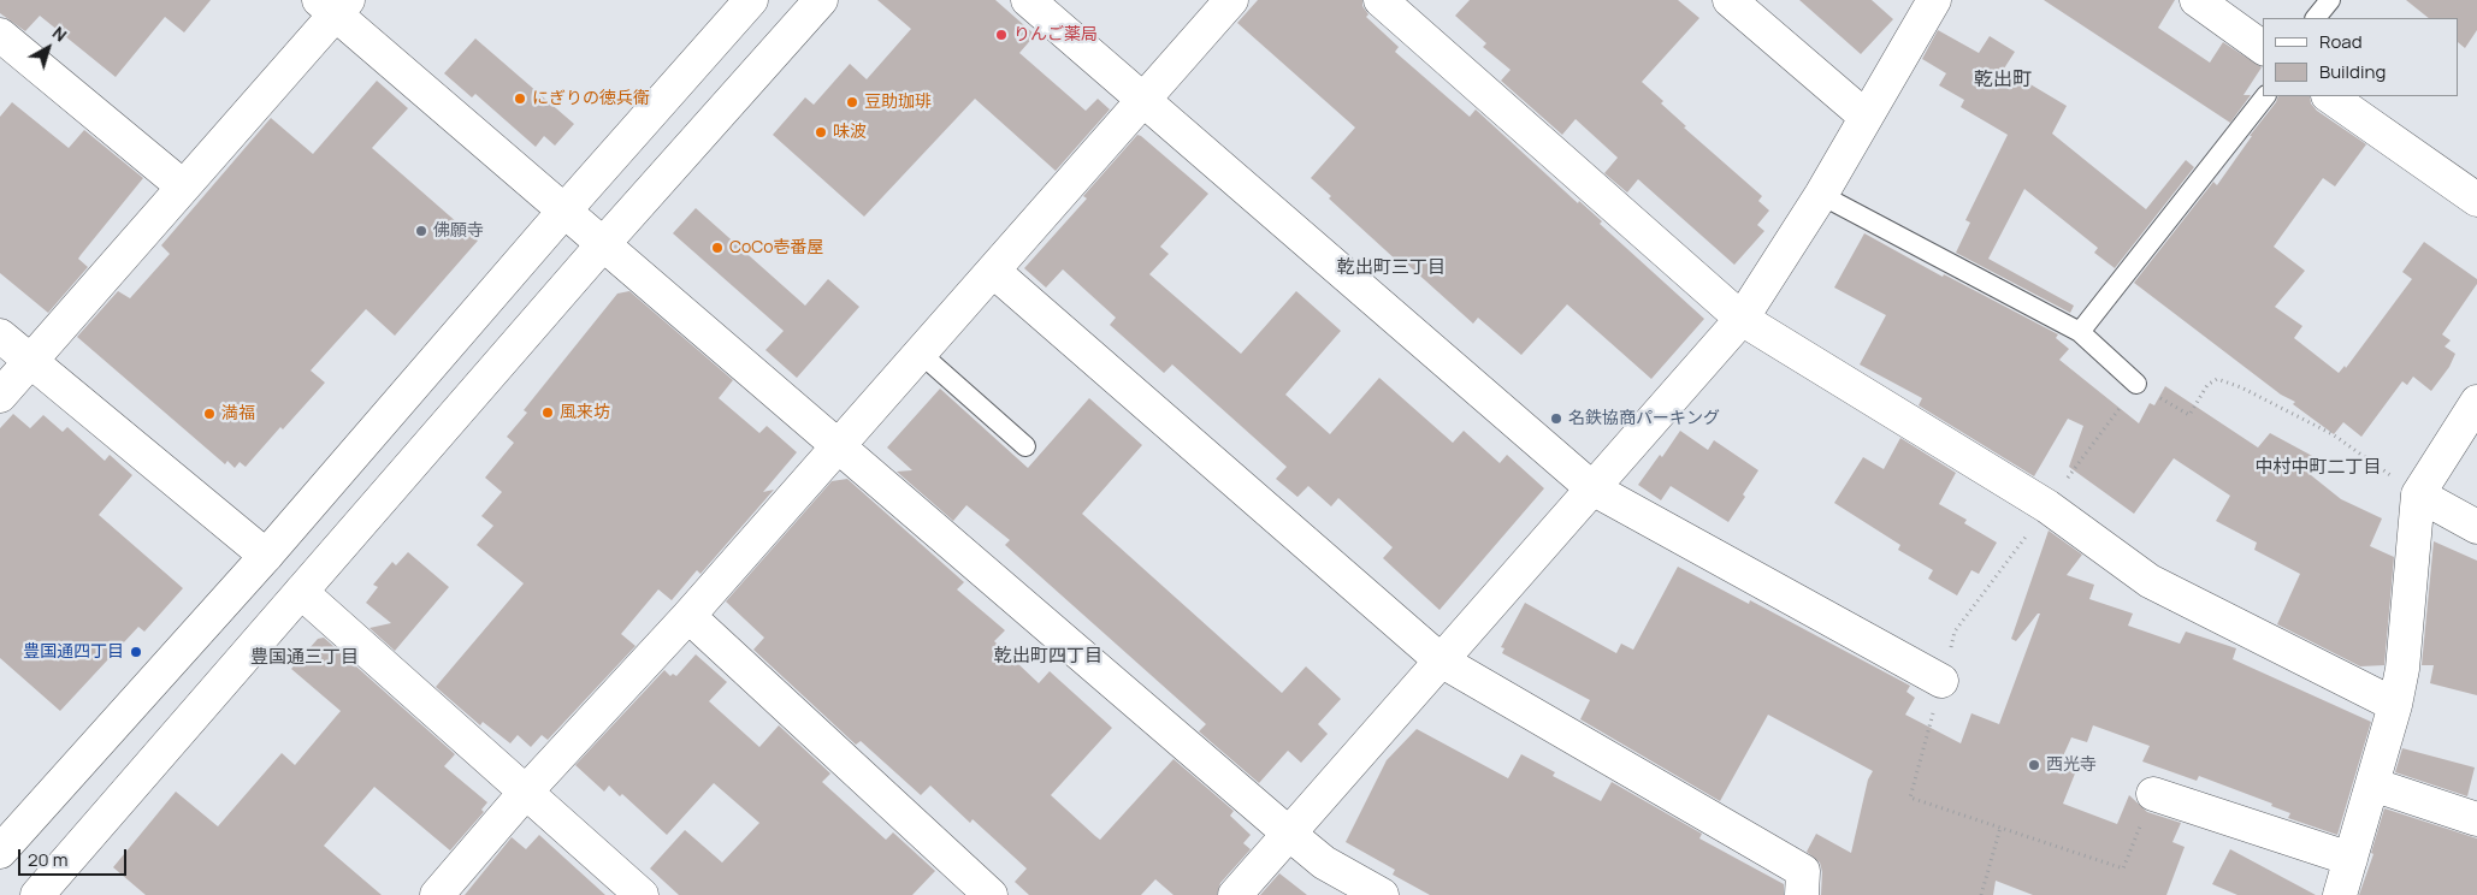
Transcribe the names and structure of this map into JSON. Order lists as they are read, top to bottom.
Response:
{
  "districts": [
    "乾出町",
    "乾出町三丁目",
    "中村中町二丁目",
    "乾出町四丁目",
    "豊国通三丁目"
  ],
  "places": [
    "りんご薬局",
    "にぎりの徳兵衛",
    "豆助珈琲",
    "味波",
    "佛願寺",
    "CoCo壱番屋",
    "風来坊",
    "満福",
    "名鉄協商パーキング",
    "豊国通四丁目",
    "西光寺"
  ],
  "legend": ["Road", "Building"],
  "scale_bar": "20 m",
  "north": "top right"
}
